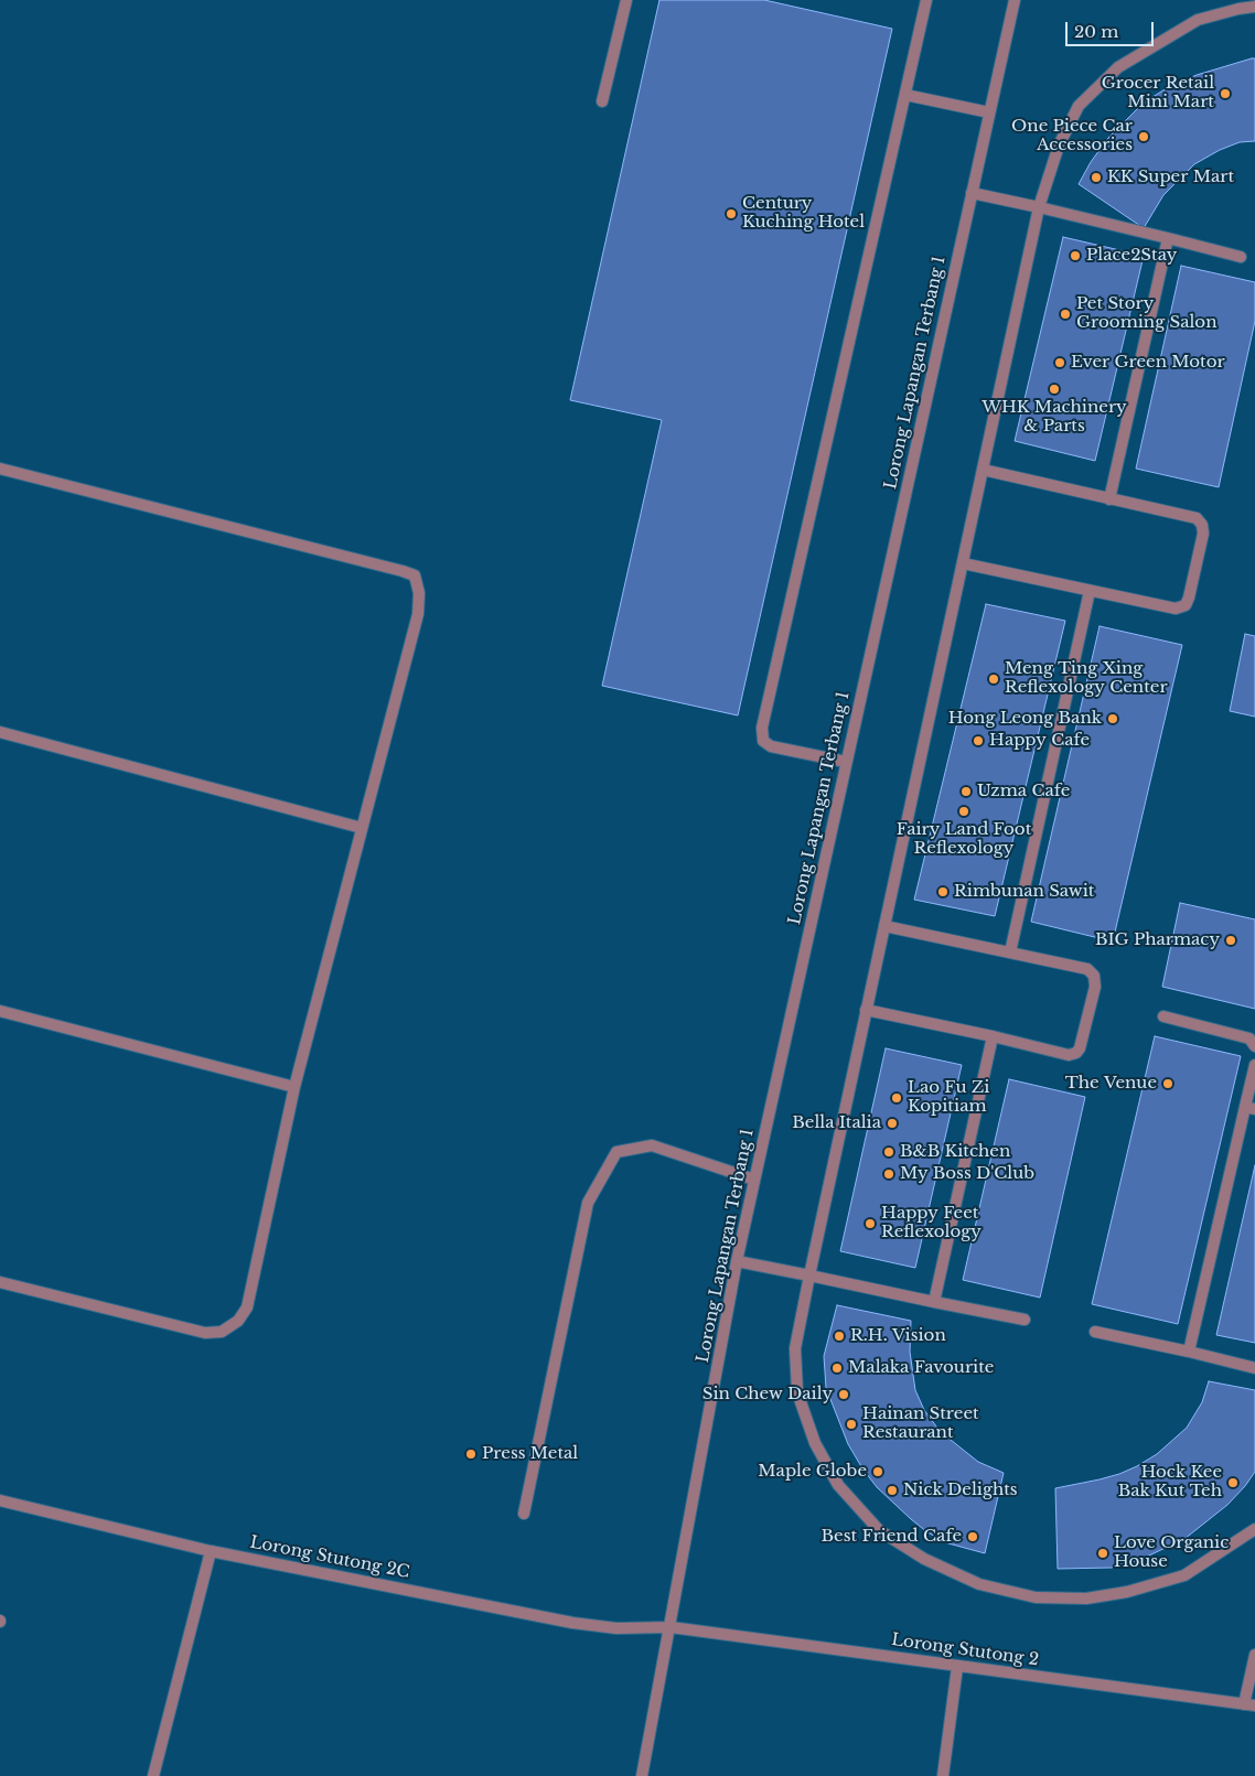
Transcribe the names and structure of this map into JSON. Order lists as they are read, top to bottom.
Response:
{
  "streets": {
    "street": ["Lorong Lapangan Terbang 1", "Lorong Stutong 2C", "Lorong Stutong 2"]
  },
  "crossings": [
    ["Lorong Lapangan Terbang 1", "Lorong Stutong 2C"],
    ["Lorong Lapangan Terbang 1", "Lorong Stutong 2"],
    ["Lorong Stutong 2C", "Lorong Stutong 2"]
  ],
  "places": [
    "Grocer Retail Mini Mart",
    "One Piece Car Accessories",
    "KK Super Mart",
    "Century Kuching Hotel",
    "Place2Stay",
    "Pet Story Grooming Salon",
    "Ever Green Motor",
    "WHK Machinery & Parts",
    "Meng Ting Xing Reflexology Center",
    "Hong Leong Bank",
    "Happy Cafe",
    "Uzma Cafe",
    "Fairy Land Foot Reflexology",
    "Rimbunan Sawit",
    "BIG Pharmacy",
    "The Venue",
    "Lao Fu Zi Kopitiam",
    "Bella Italia",
    "B&B Kitchen",
    "My Boss D'Club",
    "Happy Feet Reflexology",
    "R.H. Vision",
    "Malaka Favourite",
    "Sin Chew Daily",
    "Hainan Street Restaurant",
    "Press Metal",
    "Maple Globe",
    "Hock Kee Bak Kut Teh",
    "Nick Delights",
    "Best Friend Cafe",
    "Love Organic House"
  ],
  "scale_bar": "20 m"
}
